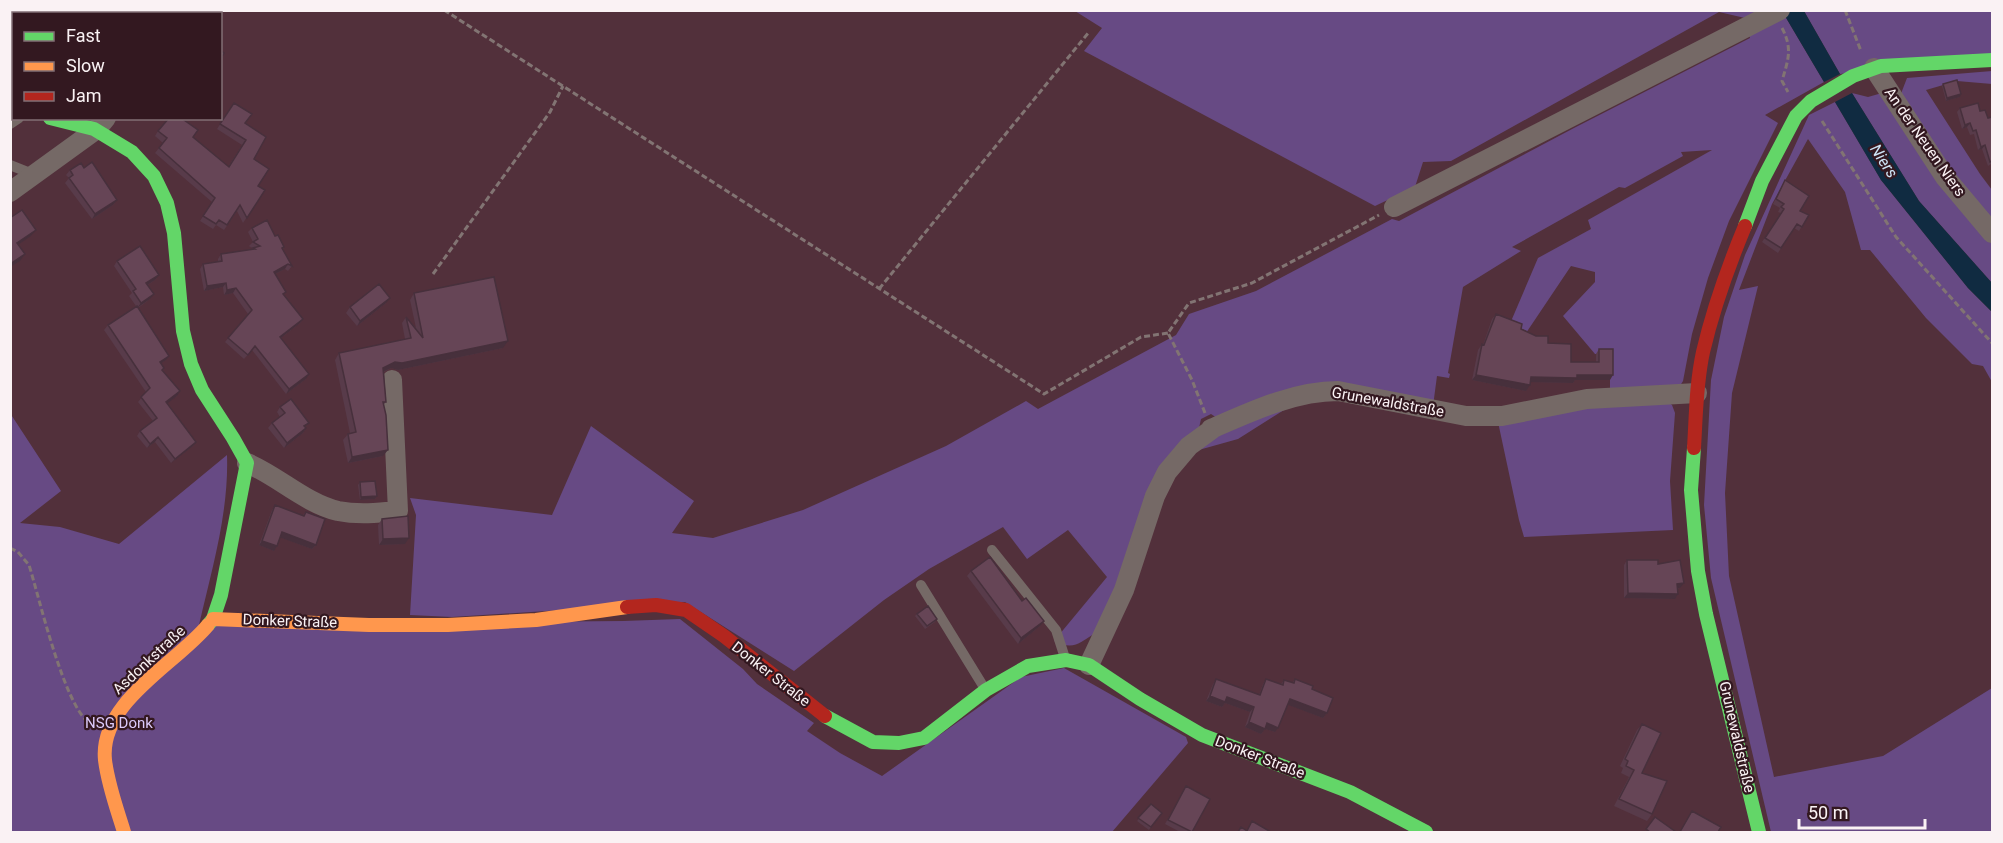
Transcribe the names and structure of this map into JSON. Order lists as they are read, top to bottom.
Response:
{
  "streets": {
    "street": [
      "An der Neuen Niers",
      "Grunewaldstraße",
      "Donker Straße",
      "Asdonkstraße"
    ]
  },
  "crossings": [
    ["An der Neuen Niers", "Grunewaldstraße"],
    ["Grunewaldstraße", "Donker Straße"],
    ["Donker Straße", "Asdonkstraße"]
  ],
  "water": ["Niers"],
  "parks": ["NSG Donk"],
  "legend": ["Fast", "Slow", "Jam"],
  "scale_bar": "50 m"
}
